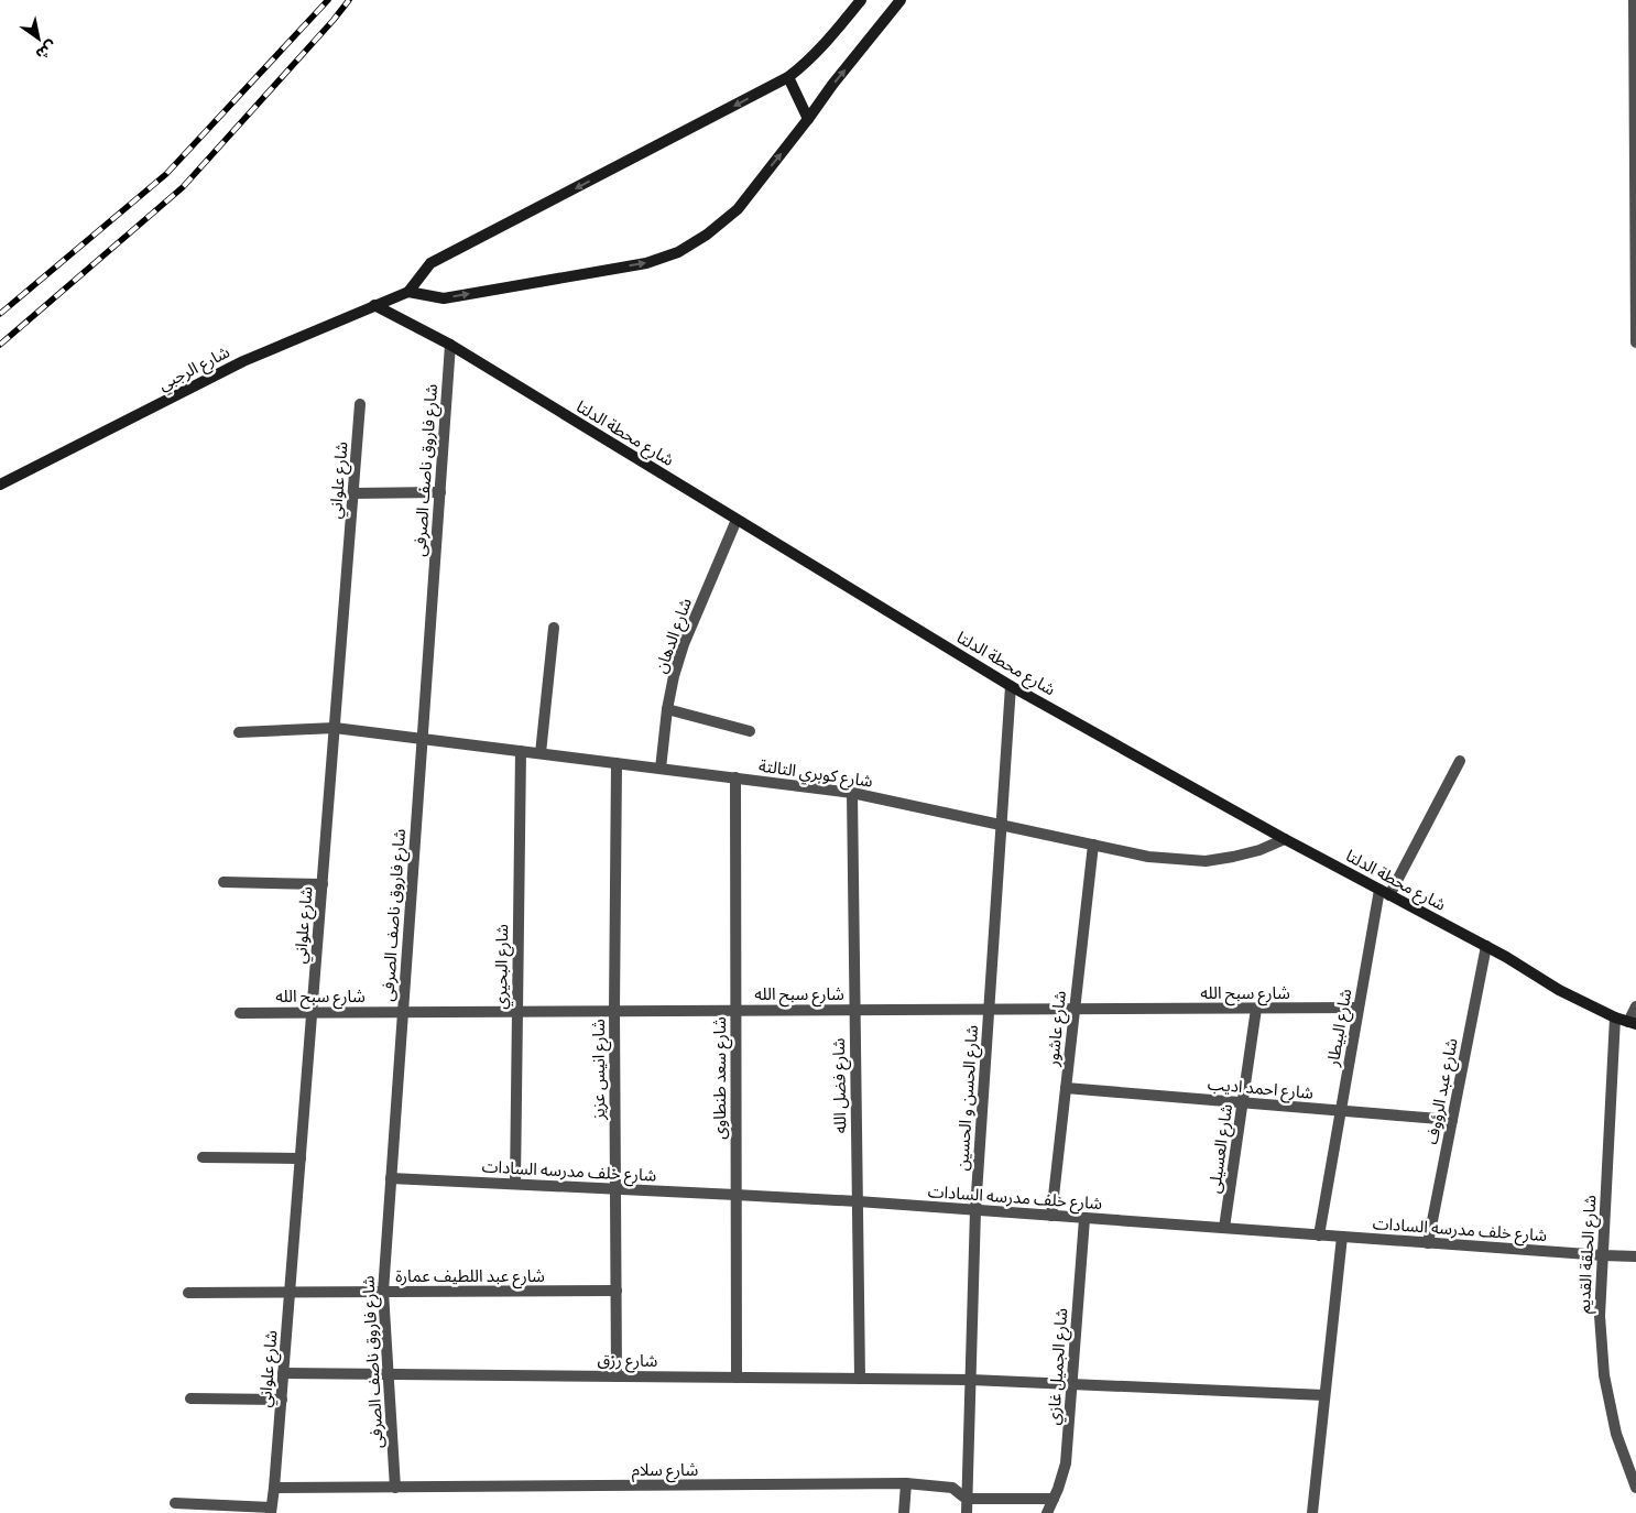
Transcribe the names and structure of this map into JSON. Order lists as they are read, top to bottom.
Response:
{
  "streets": {
    "main road": ["شارع الرجبي", "شارع محطة الدلتا"],
    "street": [
      "شارع فاروق ناصف الصرفى",
      "شارع علواني",
      "شارع الدهان",
      "شارع كوبري التالتة",
      "شارع البحيري",
      "شارع سبح الله",
      "شارع البيطار",
      "شارع عاشور",
      "شارع انيس عزيز",
      "شارع سعد طنطاوى",
      "شارع فضل الله",
      "شارع احمد اديب",
      "شارع عبد الرؤوف",
      "شارع الحسن و الحسين",
      "شارع العسيلى",
      "شارع خلف مدرسه السادات",
      "شارع الحلقة القديم",
      "شارع عبد اللطيف عمارة",
      "شارع رزق",
      "شارع الجميل غازي",
      "شارع سلام"
    ]
  },
  "crossings": [
    ["شارع الرجبي", "شارع محطة الدلتا"],
    ["شارع محطة الدلتا", "شارع فاروق ناصف الصرفى"],
    ["شارع محطة الدلتا", "شارع الدهان"],
    ["شارع محطة الدلتا", "شارع كوبري التالتة"],
    ["شارع محطة الدلتا", "شارع البيطار"],
    ["شارع محطة الدلتا", "شارع عبد الرؤوف"],
    ["شارع محطة الدلتا", "شارع الحسن و الحسين"],
    ["شارع محطة الدلتا", "شارع الحلقة القديم"],
    ["شارع فاروق ناصف الصرفى", "شارع كوبري التالتة"],
    ["شارع فاروق ناصف الصرفى", "شارع سبح الله"],
    ["شارع فاروق ناصف الصرفى", "شارع خلف مدرسه السادات"],
    ["شارع فاروق ناصف الصرفى", "شارع عبد اللطيف عمارة"],
    ["شارع فاروق ناصف الصرفى", "شارع رزق"],
    ["شارع فاروق ناصف الصرفى", "شارع سلام"],
    ["شارع علواني", "شارع كوبري التالتة"],
    ["شارع علواني", "شارع سبح الله"],
    ["شارع علواني", "شارع عبد اللطيف عمارة"],
    ["شارع علواني", "شارع رزق"],
    ["شارع علواني", "شارع سلام"],
    ["شارع الدهان", "شارع كوبري التالتة"],
    ["شارع كوبري التالتة", "شارع البحيري"],
    ["شارع كوبري التالتة", "شارع عاشور"],
    ["شارع كوبري التالتة", "شارع انيس عزيز"],
    ["شارع كوبري التالتة", "شارع سعد طنطاوى"],
    ["شارع كوبري التالتة", "شارع فضل الله"],
    ["شارع كوبري التالتة", "شارع الحسن و الحسين"],
    ["شارع البحيري", "شارع سبح الله"],
    ["شارع البحيري", "شارع خلف مدرسه السادات"],
    ["شارع سبح الله", "شارع البيطار"],
    ["شارع سبح الله", "شارع عاشور"],
    ["شارع سبح الله", "شارع انيس عزيز"],
    ["شارع سبح الله", "شارع سعد طنطاوى"],
    ["شارع سبح الله", "شارع فضل الله"],
    ["شارع سبح الله", "شارع الحسن و الحسين"],
    ["شارع سبح الله", "شارع العسيلى"],
    ["شارع البيطار", "شارع احمد اديب"],
    ["شارع البيطار", "شارع خلف مدرسه السادات"],
    ["شارع عاشور", "شارع احمد اديب"],
    ["شارع عاشور", "شارع خلف مدرسه السادات"],
    ["شارع انيس عزيز", "شارع خلف مدرسه السادات"],
    ["شارع انيس عزيز", "شارع عبد اللطيف عمارة"],
    ["شارع انيس عزيز", "شارع رزق"],
    ["شارع سعد طنطاوى", "شارع خلف مدرسه السادات"],
    ["شارع سعد طنطاوى", "شارع رزق"],
    ["شارع فضل الله", "شارع خلف مدرسه السادات"],
    ["شارع فضل الله", "شارع رزق"],
    ["شارع احمد اديب", "شارع عبد الرؤوف"],
    ["شارع احمد اديب", "شارع العسيلى"],
    ["شارع عبد الرؤوف", "شارع خلف مدرسه السادات"],
    ["شارع الحسن و الحسين", "شارع خلف مدرسه السادات"],
    ["شارع الحسن و الحسين", "شارع رزق"],
    ["شارع الحسن و الحسين", "شارع سلام"],
    ["شارع العسيلى", "شارع خلف مدرسه السادات"],
    ["شارع خلف مدرسه السادات", "شارع الحلقة القديم"],
    ["شارع خلف مدرسه السادات", "شارع الجميل غازي"],
    ["شارع رزق", "شارع الجميل غازي"],
    ["شارع الجميل غازي", "شارع سلام"]
  ],
  "north": "bottom right"
}
